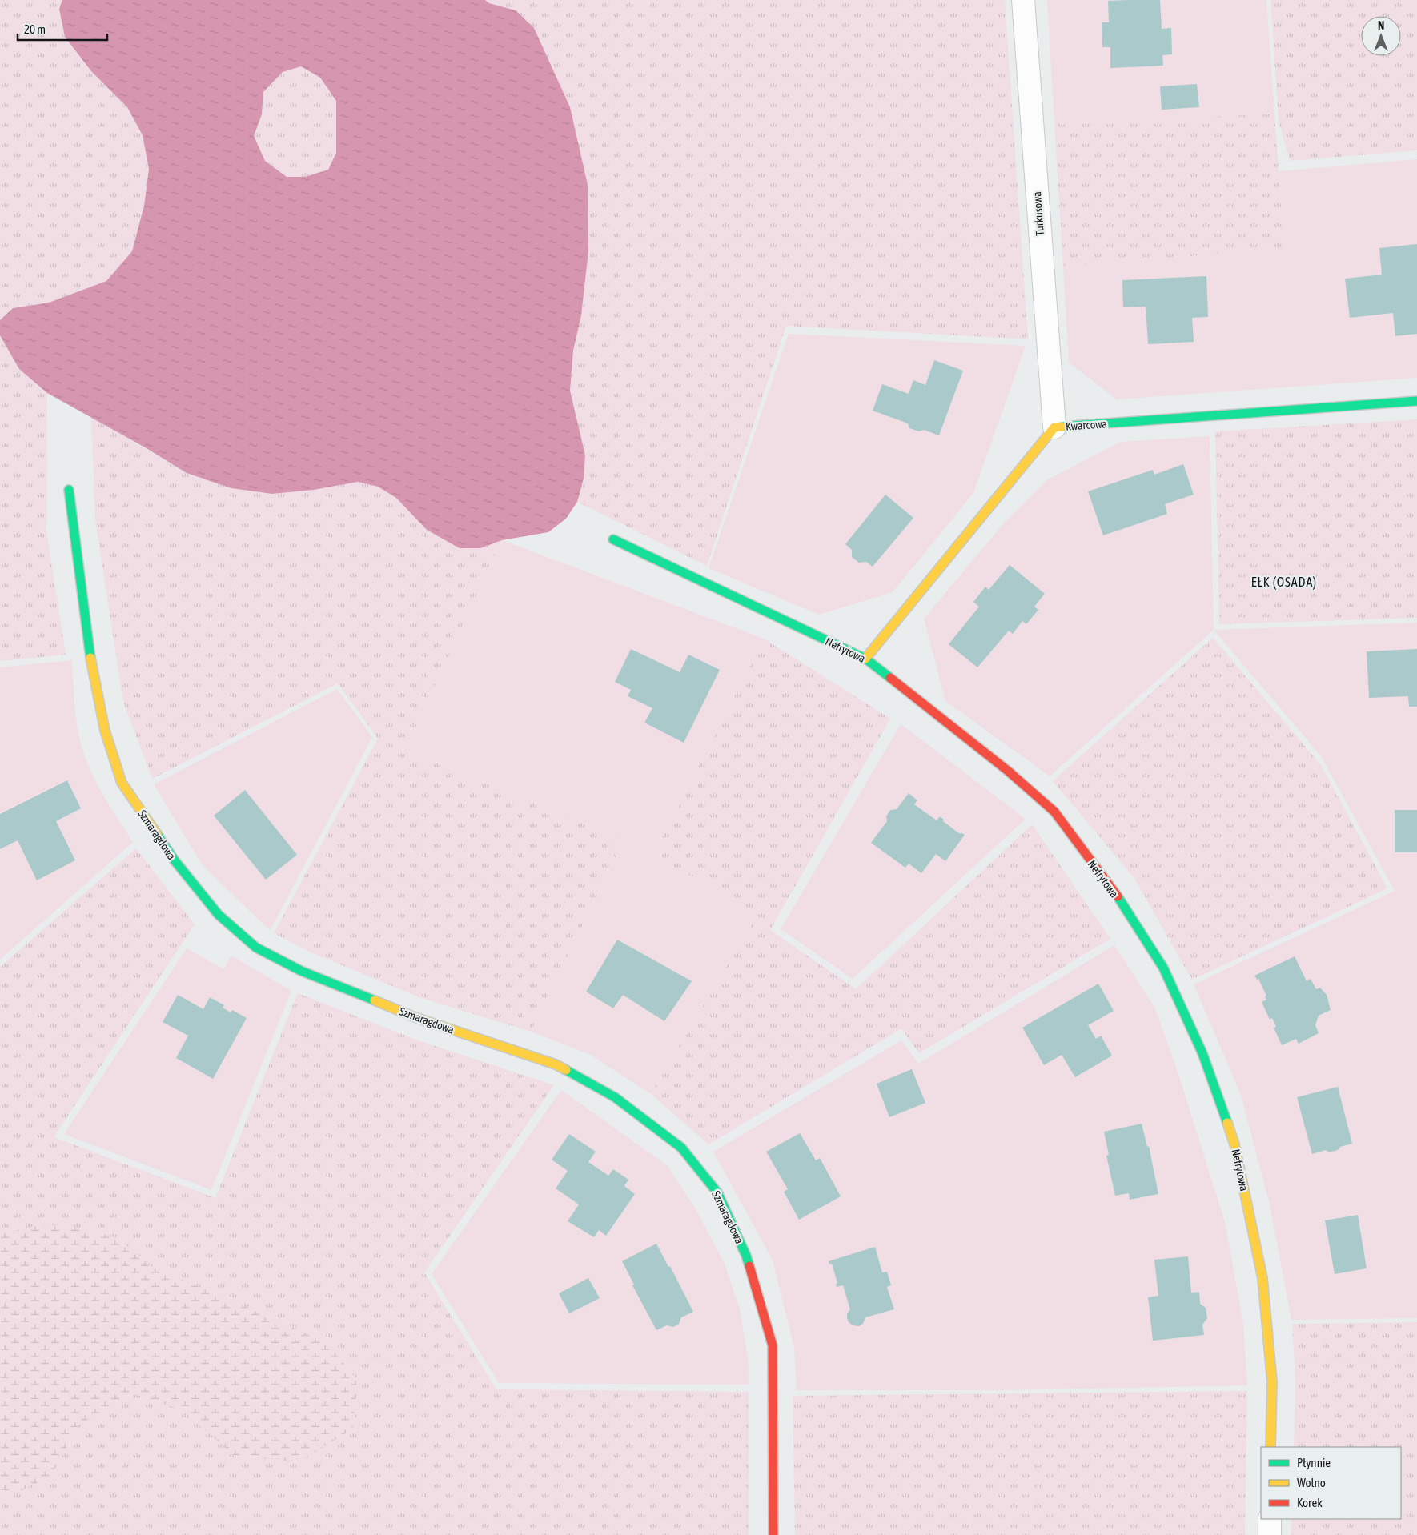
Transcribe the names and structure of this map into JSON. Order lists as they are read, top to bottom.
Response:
{
  "streets": {
    "street": [
      "Turkusowa",
      "Kwarcowa",
      "Nefrytowa",
      "Szmaragdowa"
    ]
  },
  "crossings": [
    ["Turkusowa", "Kwarcowa"],
    ["Kwarcowa", "Nefrytowa"]
  ],
  "districts": ["EŁK (OSADA)"],
  "legend": ["Płynnie", "Wolno", "Korek"],
  "scale_bar": "20 m",
  "north": "top"
}
